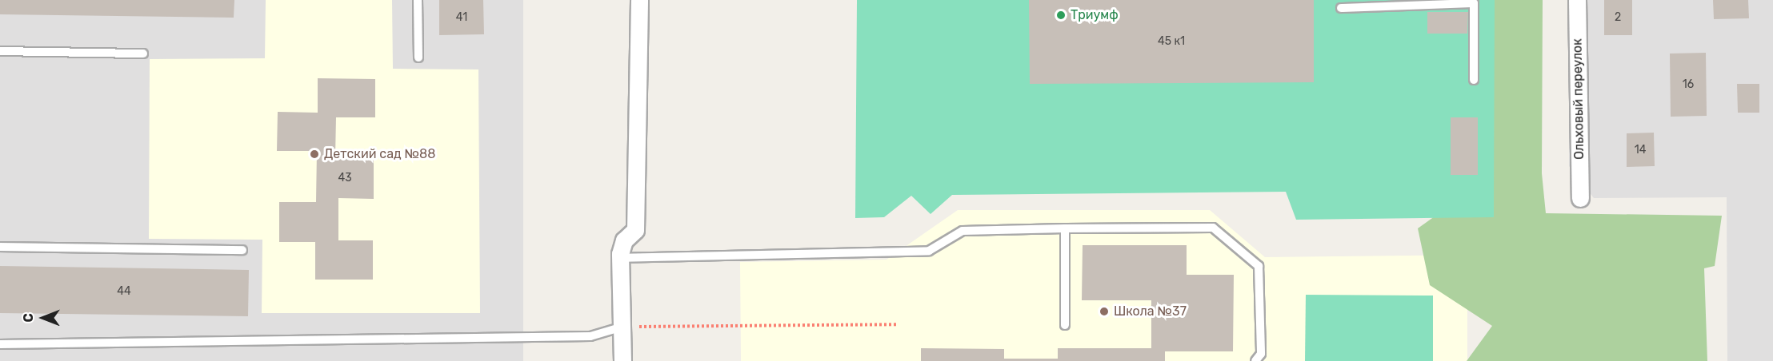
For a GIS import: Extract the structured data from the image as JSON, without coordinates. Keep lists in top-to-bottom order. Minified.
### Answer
{"streets":{"street":["Ольховый переулок"]},"places":["Триумф","Детский сад №88","Школа №37"],"house_numbers":["41","2","45 к1","16","14","43","44"],"north":"left"}
